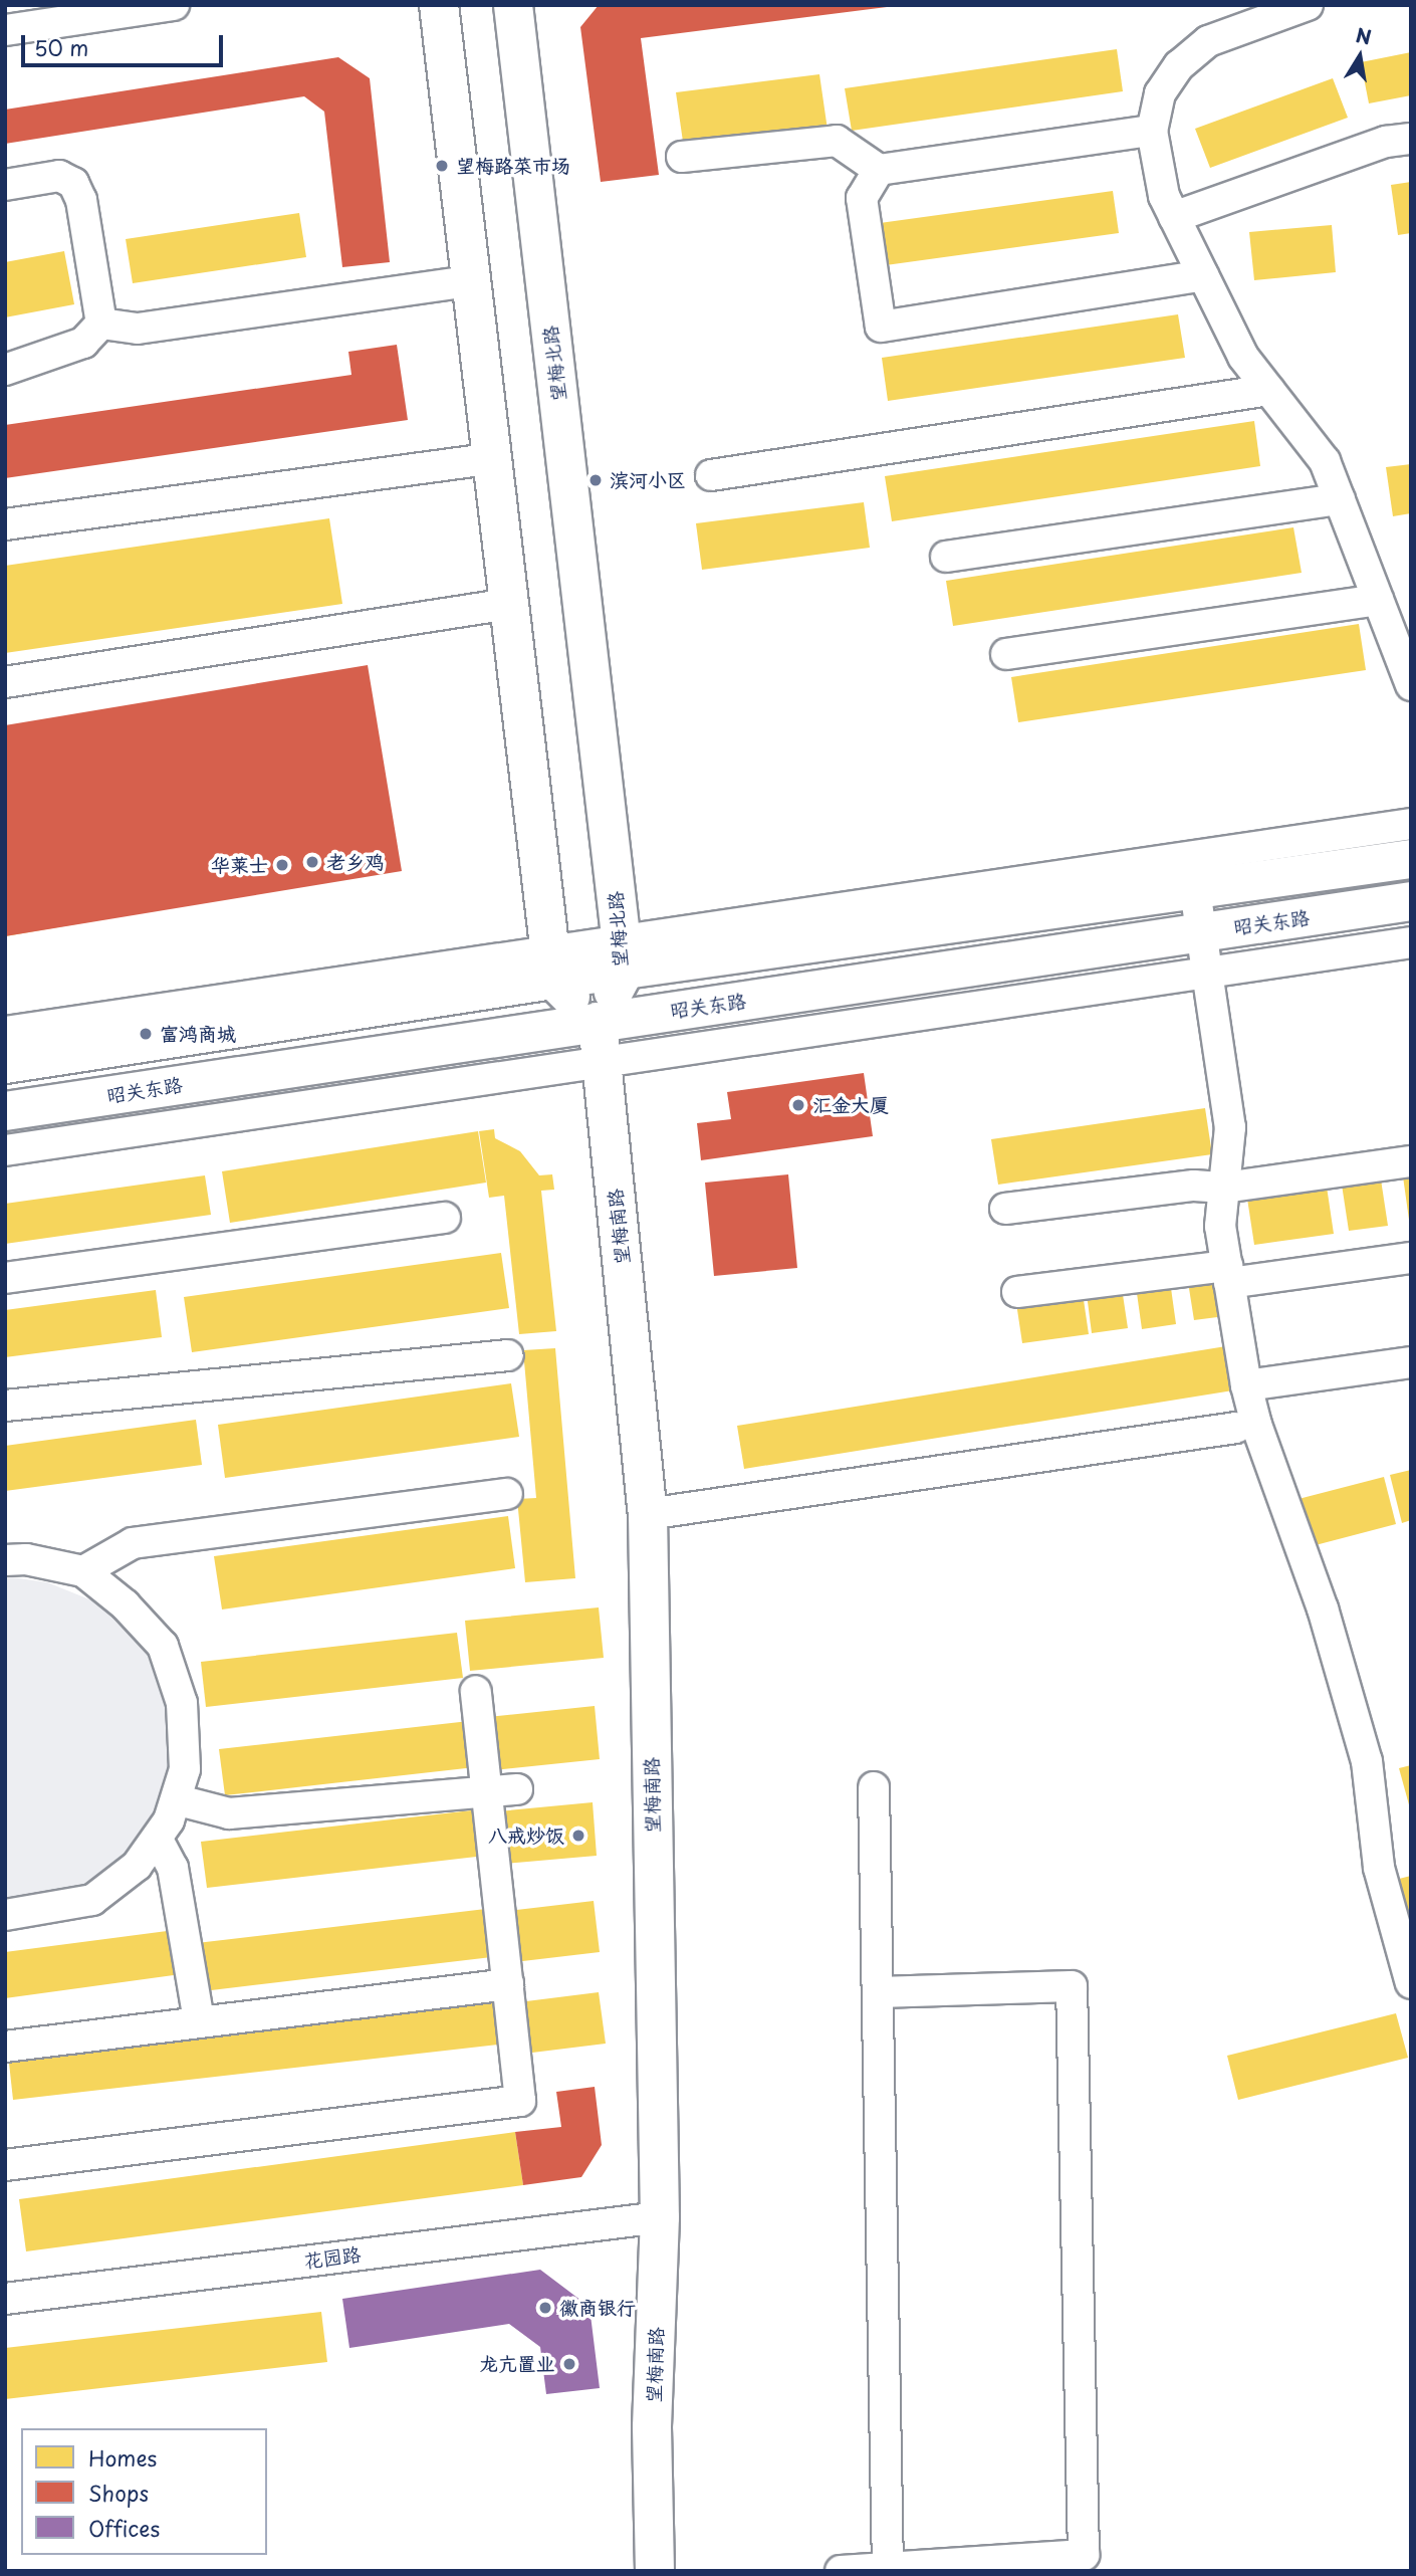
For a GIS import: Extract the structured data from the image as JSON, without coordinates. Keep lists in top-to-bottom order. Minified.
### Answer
{"streets":{"main road":["望梅北路","昭关东路","望梅南路"],"street":["花园路"]},"crossings":[["望梅北路","昭关东路"],["望梅北路","望梅南路"],["昭关东路","望梅南路"],["望梅南路","花园路"]],"places":["望梅路菜市场","滨河小区","老乡鸡","华莱士","富鸿商城","汇金大厦","八戒炒饭","徽商银行","龙亢置业"],"legend":["Homes","Shops","Offices"],"scale_bar":"50 m","north":"top"}
